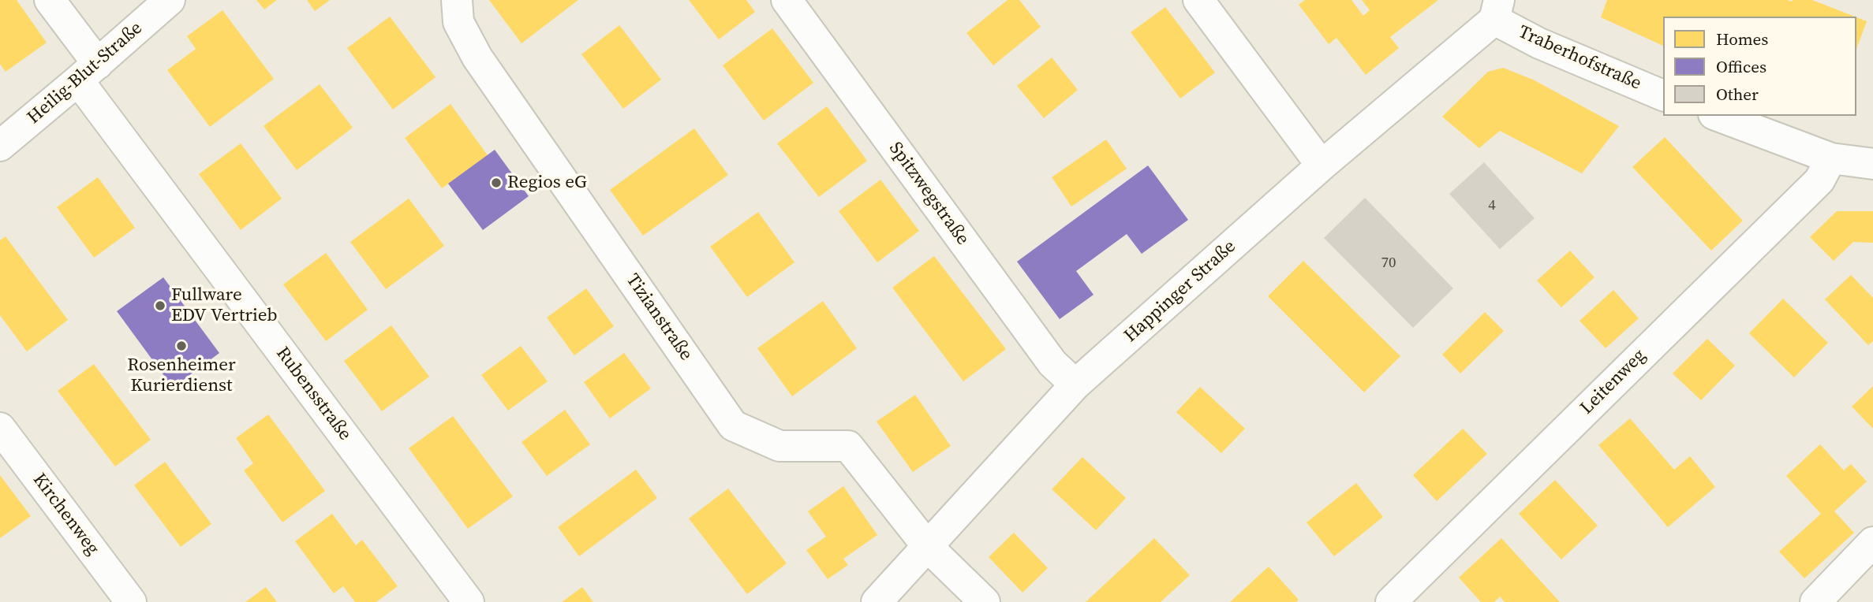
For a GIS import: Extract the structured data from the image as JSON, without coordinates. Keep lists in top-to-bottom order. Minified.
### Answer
{"streets":{"street":["Traberhofstraße","Heilig-Blut-Straße","Spitzwegstraße","Happinger Straße","Tizianstraße","Leitenweg","Rubensstraße","Kirchenweg"]},"crossings":[["Traberhofstraße","Happinger Straße"],["Heilig-Blut-Straße","Rubensstraße"],["Spitzwegstraße","Happinger Straße"],["Happinger Straße","Tizianstraße"]],"places":["Regios eG","Fullware EDV Vertrieb","Rosenheimer Kurierdienst"],"house_numbers":["4","70"],"legend":["Homes","Offices","Other"]}
